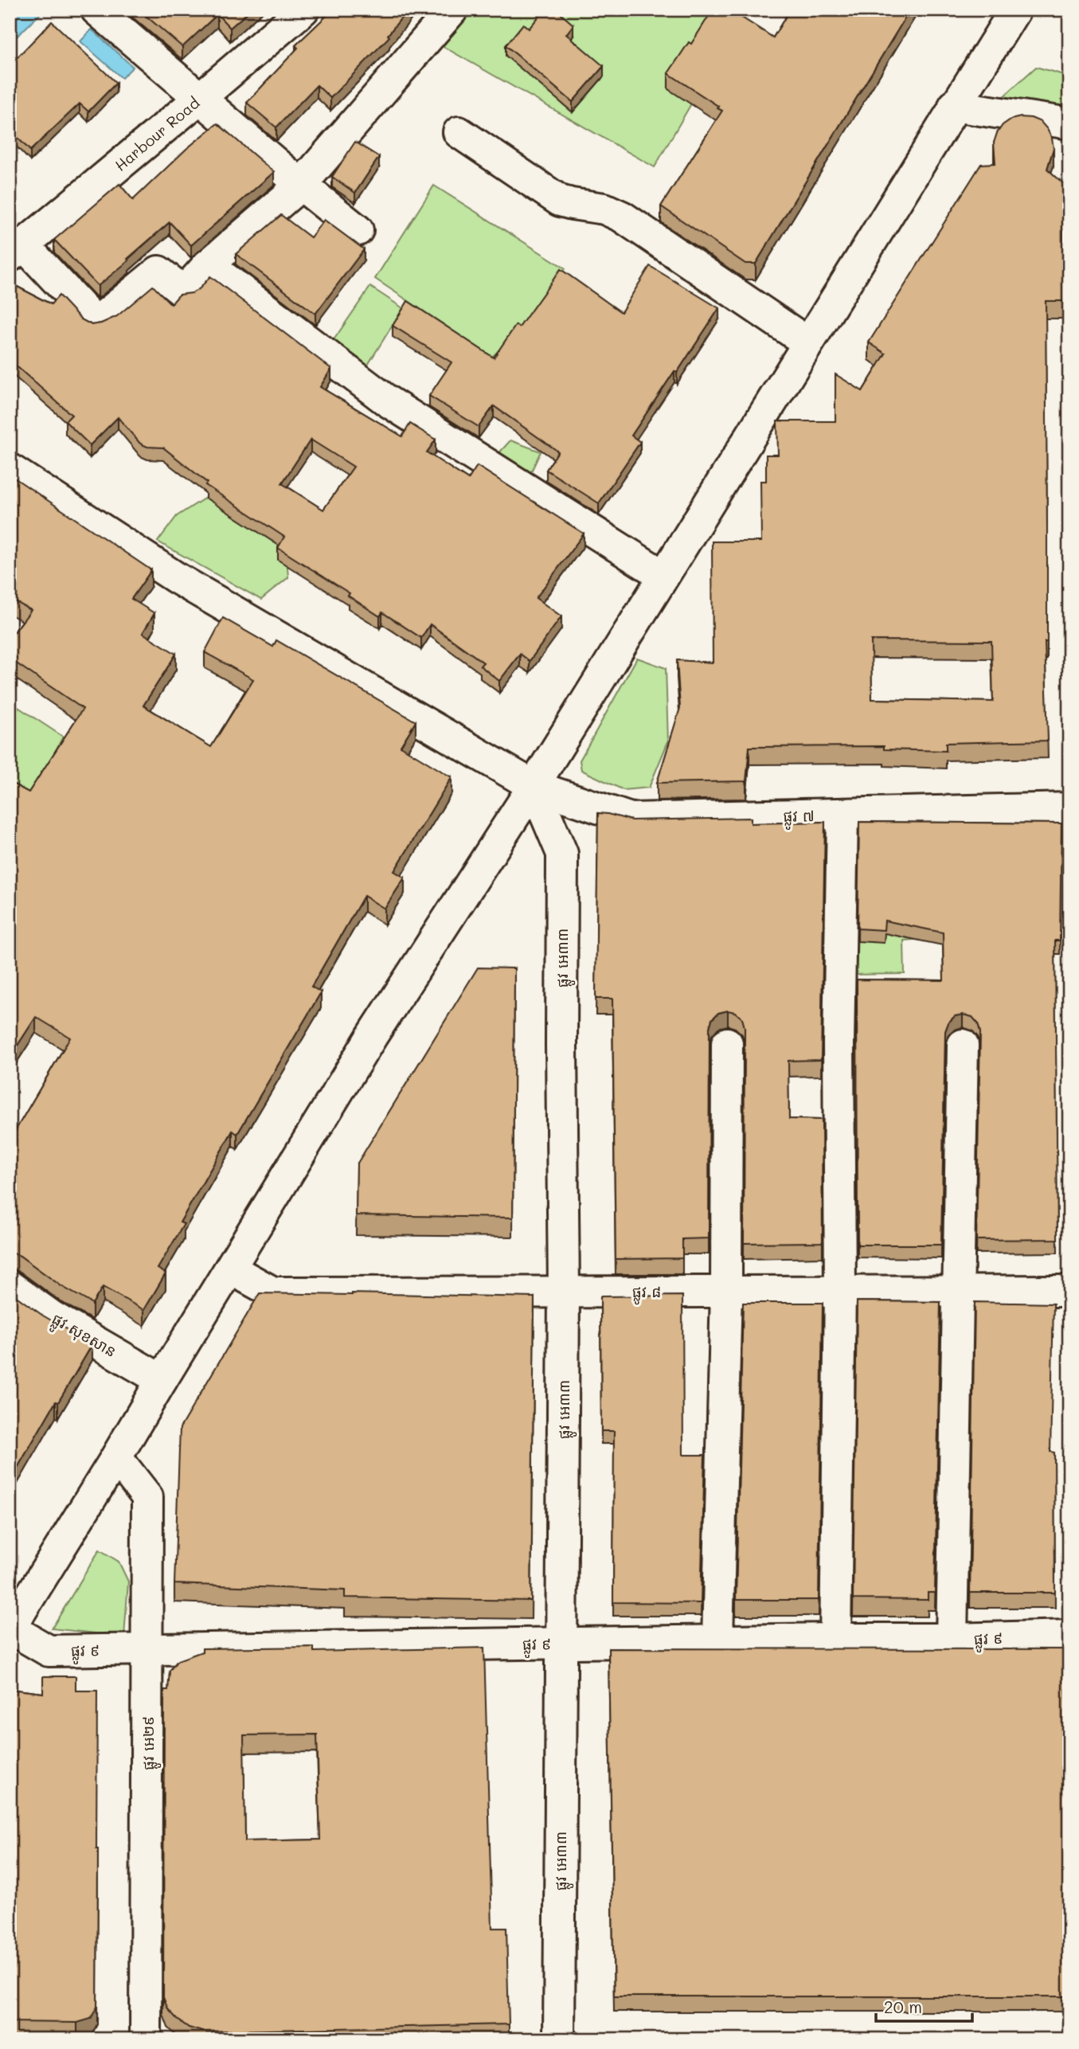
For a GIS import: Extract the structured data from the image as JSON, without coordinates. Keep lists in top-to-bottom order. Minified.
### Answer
{"streets":{"street":["Harbour Road","ផ្លូវ ៧","ផ្លូវ អេ៣៣","ផ្លូវ ៨","ផ្លូវ សុខសាន","ផ្លូវ ៩","ផ្លូវ អេ២៩"]},"crossings":[["ផ្លូវ ៧","ផ្លូវ អេ៣៣"],["ផ្លូវ អេ៣៣","ផ្លូវ ៨"],["ផ្លូវ អេ៣៣","ផ្លូវ ៩"],["ផ្លូវ ៩","ផ្លូវ អេ២៩"]],"scale_bar":"20 m"}
